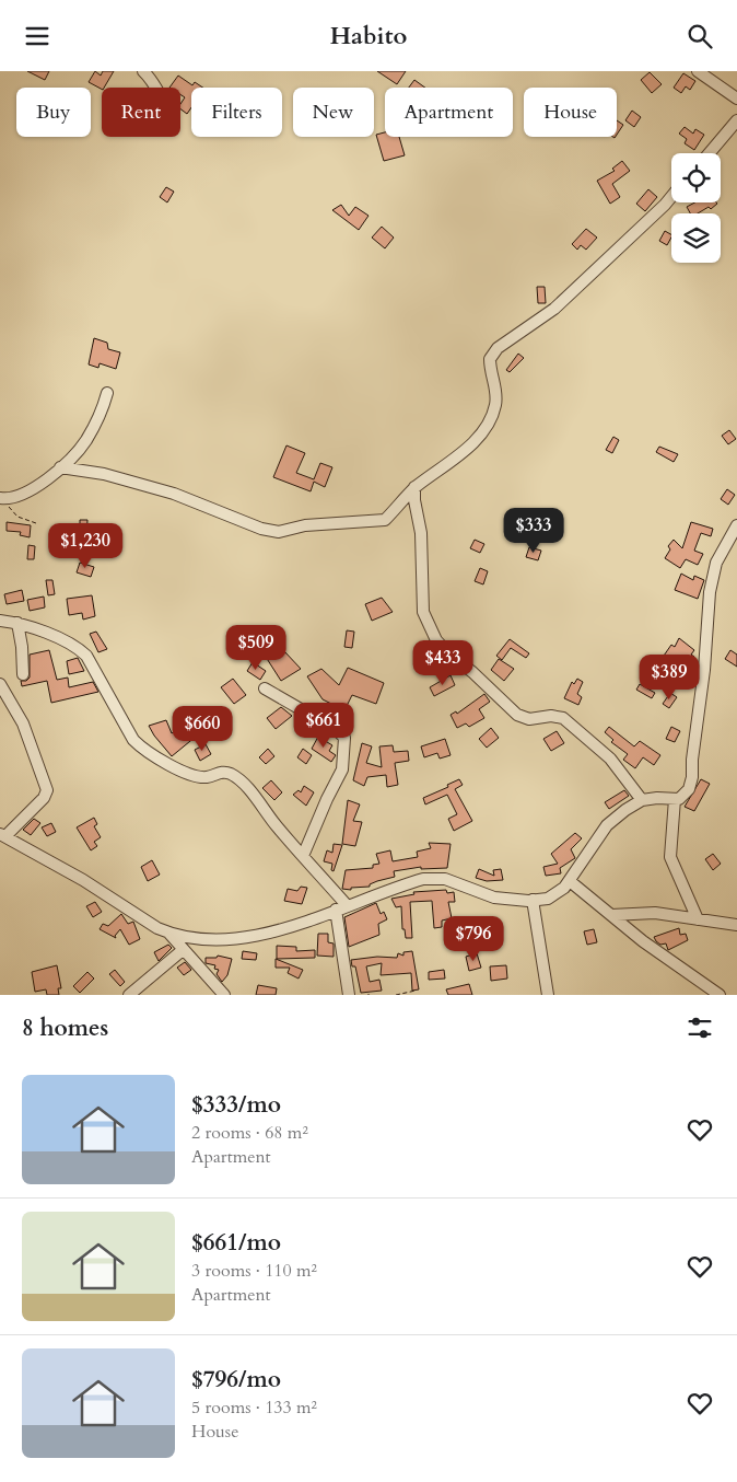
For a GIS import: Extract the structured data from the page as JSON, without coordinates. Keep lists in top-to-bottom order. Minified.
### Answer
{"page":{"header":"Habito","chip":["Buy","Rent","Filters","New","Apartment","House"],"price":["$333","$1,230","$509","$433","$389","$661","$660","$796"],"heading":"8 homes","list":[{"name":"$333/mo","note":"2 rooms · 68 m² · Apartment"},{"name":"$661/mo","note":"3 rooms · 110 m² · Apartment"},{"name":"$796/mo","note":"5 rooms · 133 m² · House"}]}}
